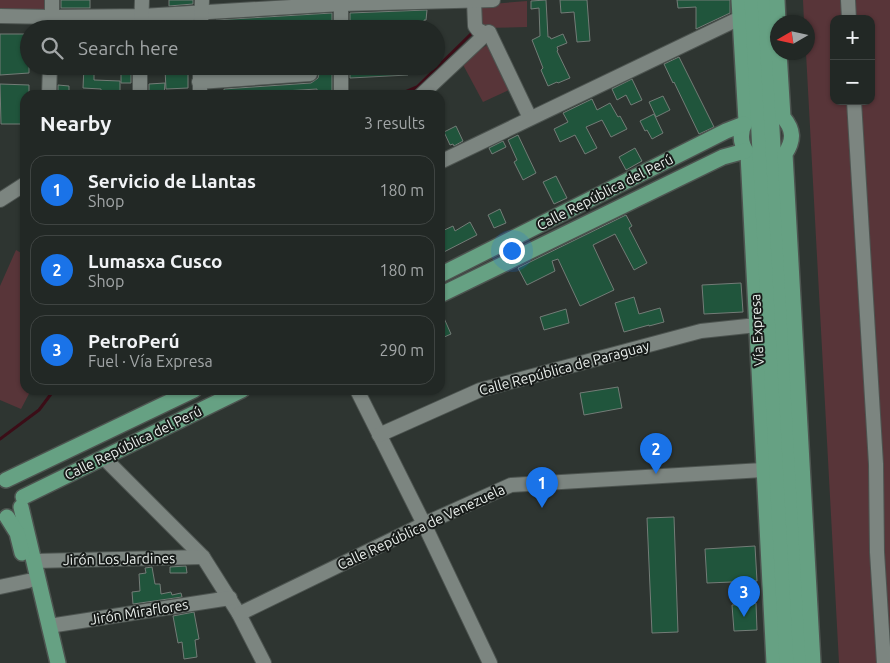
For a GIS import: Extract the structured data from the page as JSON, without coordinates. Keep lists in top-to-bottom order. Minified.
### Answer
{"streets":{"main road":["Calle República del Perú","Vía Expresa"],"street":["Calle República de Paraguay","Calle República de Venezuela","Jirón Los Jardines","Jirón Miraflores"]},"crossings":[["Calle República del Perú","Vía Expresa"],["Vía Expresa","Calle República de Paraguay"],["Vía Expresa","Calle República de Venezuela"]],"north":"left","page":{"map_buttons":["+","−"],"search":"Search here","heading":["Nearby","3 results"],"list":[{"mark":"1","name":"Servicio de Llantas","note":"Shop","value":"180 m"},{"mark":"2","name":"Lumasxa Cusco","note":"Shop","value":"180 m"},{"mark":"3","name":"PetroPerú","note":"Fuel · Vía Expresa","value":"290 m"}],"pins":["2","1","3"]}}
